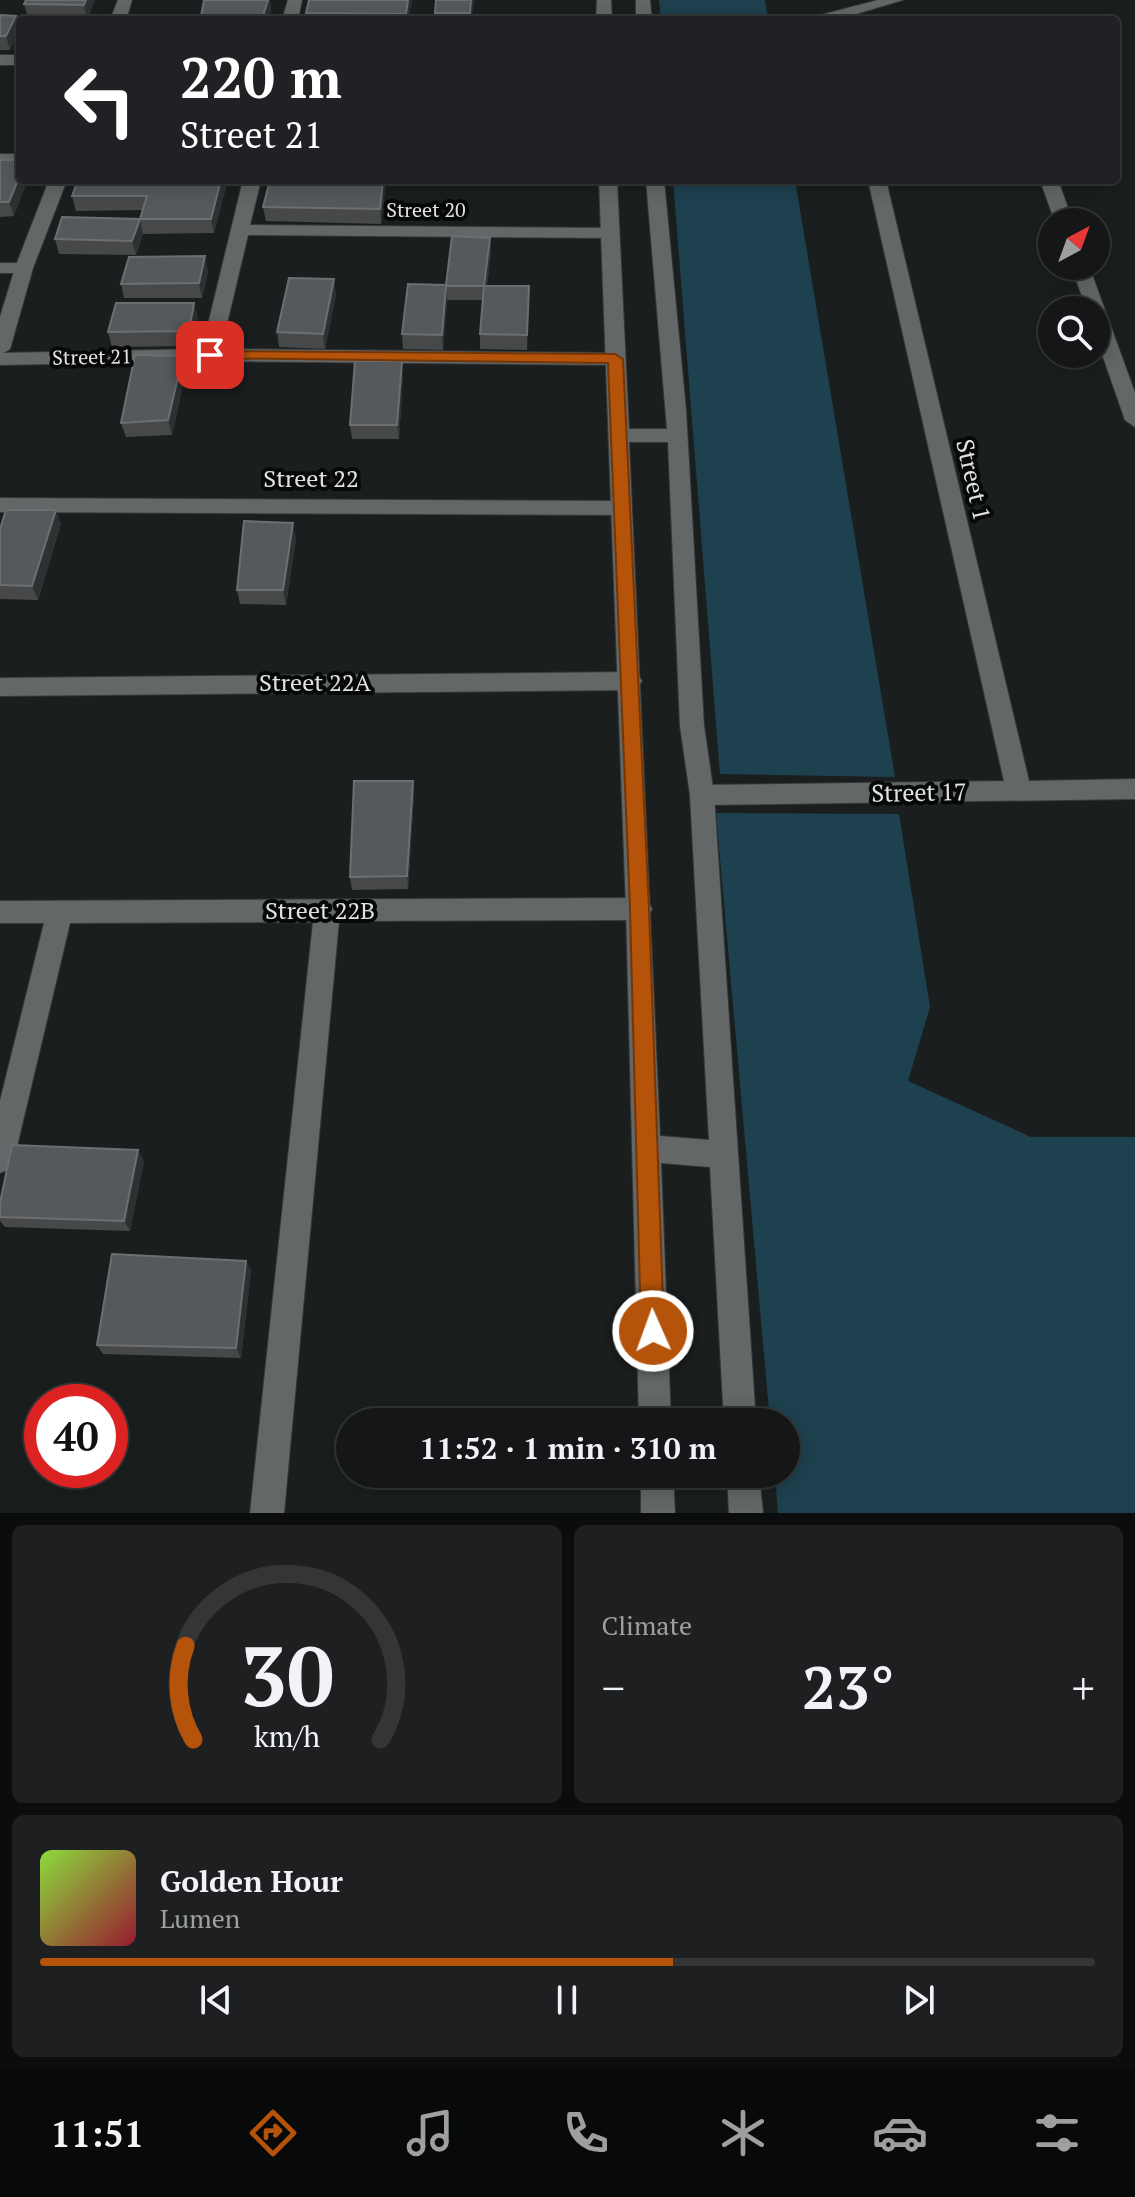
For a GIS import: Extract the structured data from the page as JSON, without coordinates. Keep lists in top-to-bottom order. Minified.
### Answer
{"streets":{"street":["Street 20","Street 21","Street 22","Street 1","Street 22A","Street 17","Street 22B"]},"crossings":[["Street 1","Street 17"]],"north":"top right","page":{"turn":["220 m","Street 21"],"limit":"40","trip":"11:52 · 1 min · 310 m","tile":"Climate","heat":["−","23°","+"],"song":["Golden Hour","Lumen"],"tabs":"11:51","gauge":["30","km/h"]}}
